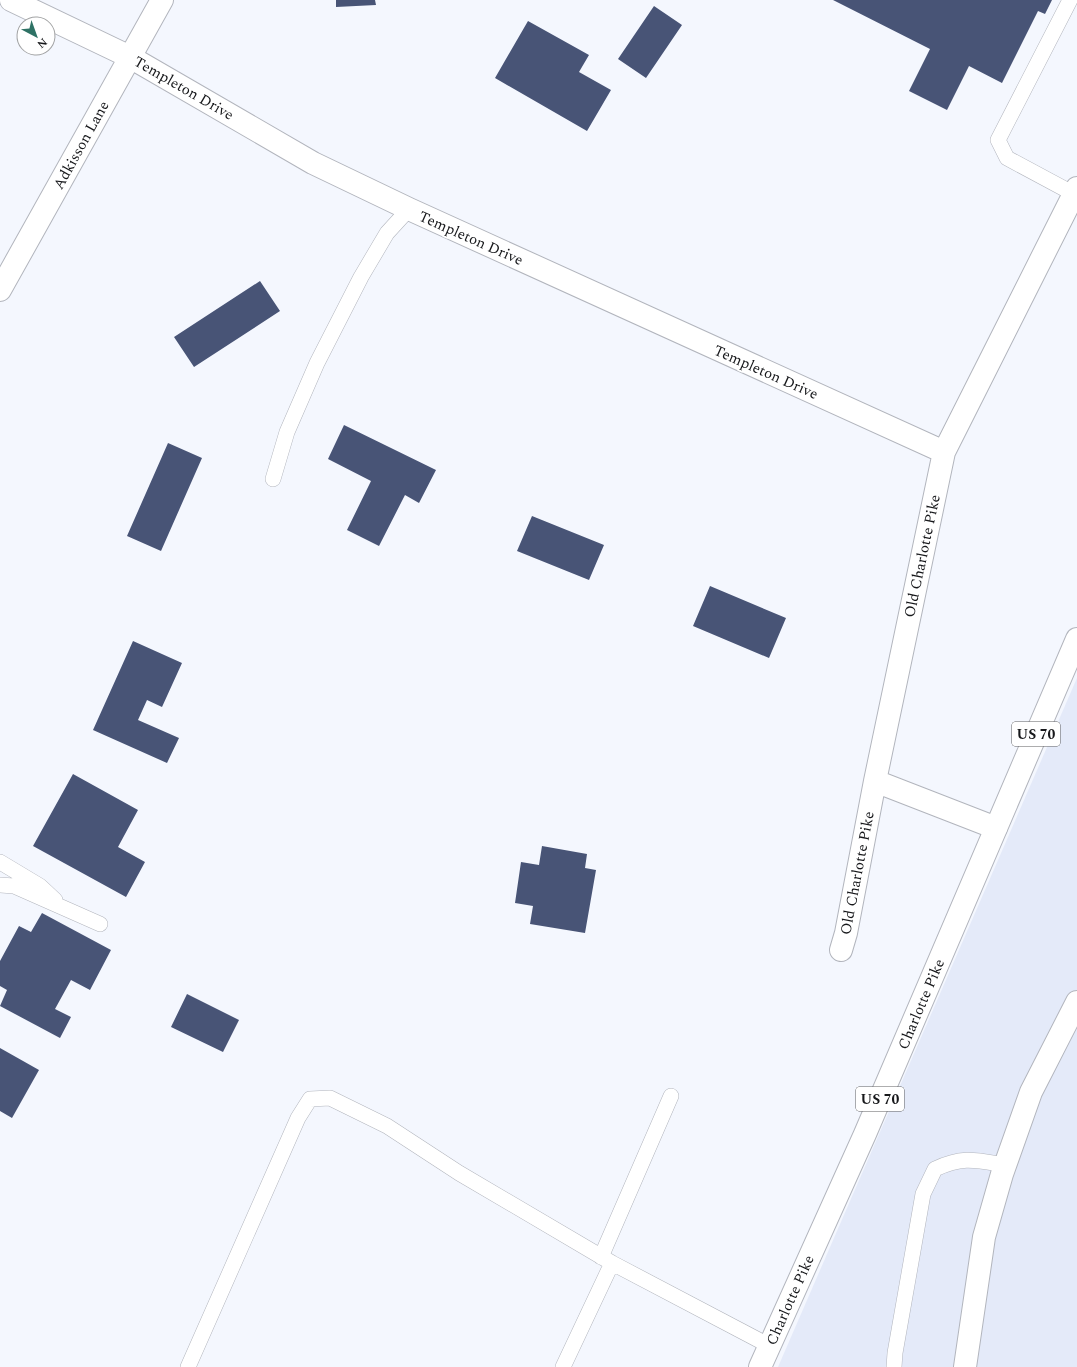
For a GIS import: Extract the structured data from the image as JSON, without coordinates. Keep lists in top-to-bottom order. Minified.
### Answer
{"streets":{"street":["Templeton Drive","Adkisson Lane","Old Charlotte Pike","US 70","Charlotte Pike"]},"crossings":[["Templeton Drive","Adkisson Lane"],["Templeton Drive","Old Charlotte Pike"]],"north":"bottom right"}
